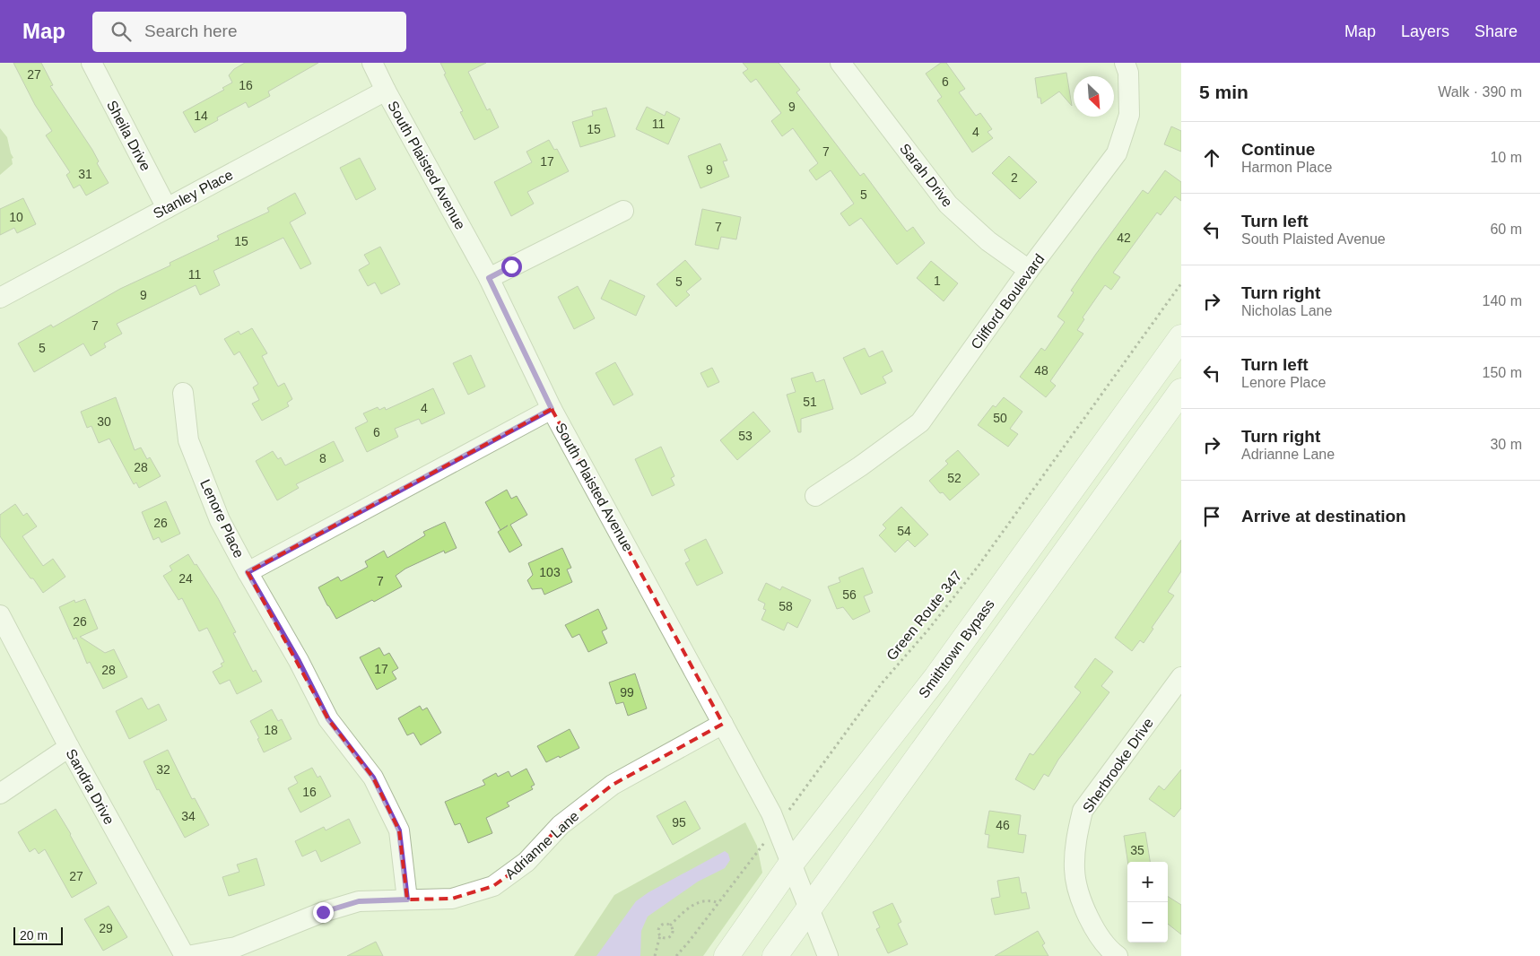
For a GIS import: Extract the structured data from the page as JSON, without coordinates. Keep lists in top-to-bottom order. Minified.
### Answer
{"streets":{"highway":["Smithtown Bypass"],"street":["Sheila Drive","South Plaisted Avenue","Sarah Drive","Stanley Place","Clifford Boulevard","Lenore Place","Sherbrooke Drive","Sandra Drive","Adrianne Lane"],"path":["Green Route 347"]},"crossings":[["Sheila Drive","Stanley Place"],["South Plaisted Avenue","Stanley Place"],["South Plaisted Avenue","Green Route 347"],["South Plaisted Avenue","Smithtown Bypass"],["South Plaisted Avenue","Adrianne Lane"],["Sarah Drive","Clifford Boulevard"],["Lenore Place","Adrianne Lane"],["Sandra Drive","Adrianne Lane"]],"house_numbers":["27","6","16","9","14","11","15","4","7","17","9","31","2","5","10","7","42","15","11","1","5","9","7","5","48","51","4","50","30","6","53","8","28","52","26","54","103","24","7","56","58","26","17","28","99","18","32","16","34","95","46","35","27","29"],"scale_bar":"20 m","north":"bottom right","page":{"header":"Map","search":"Search here","nav":["Map","Layers","Share"],"heading":["5 min","Walk · 390 m"],"list":[["Continue","Harmon Place","10 m"],["Turn left","South Plaisted Avenue","60 m"],["Turn right","Nicholas Lane","140 m"],["Turn left","Lenore Place","150 m"],["Turn right","Adrianne Lane","30 m"],"Arrive at destination"],"map_buttons":["+","−"],"scale":"20 m"}}
